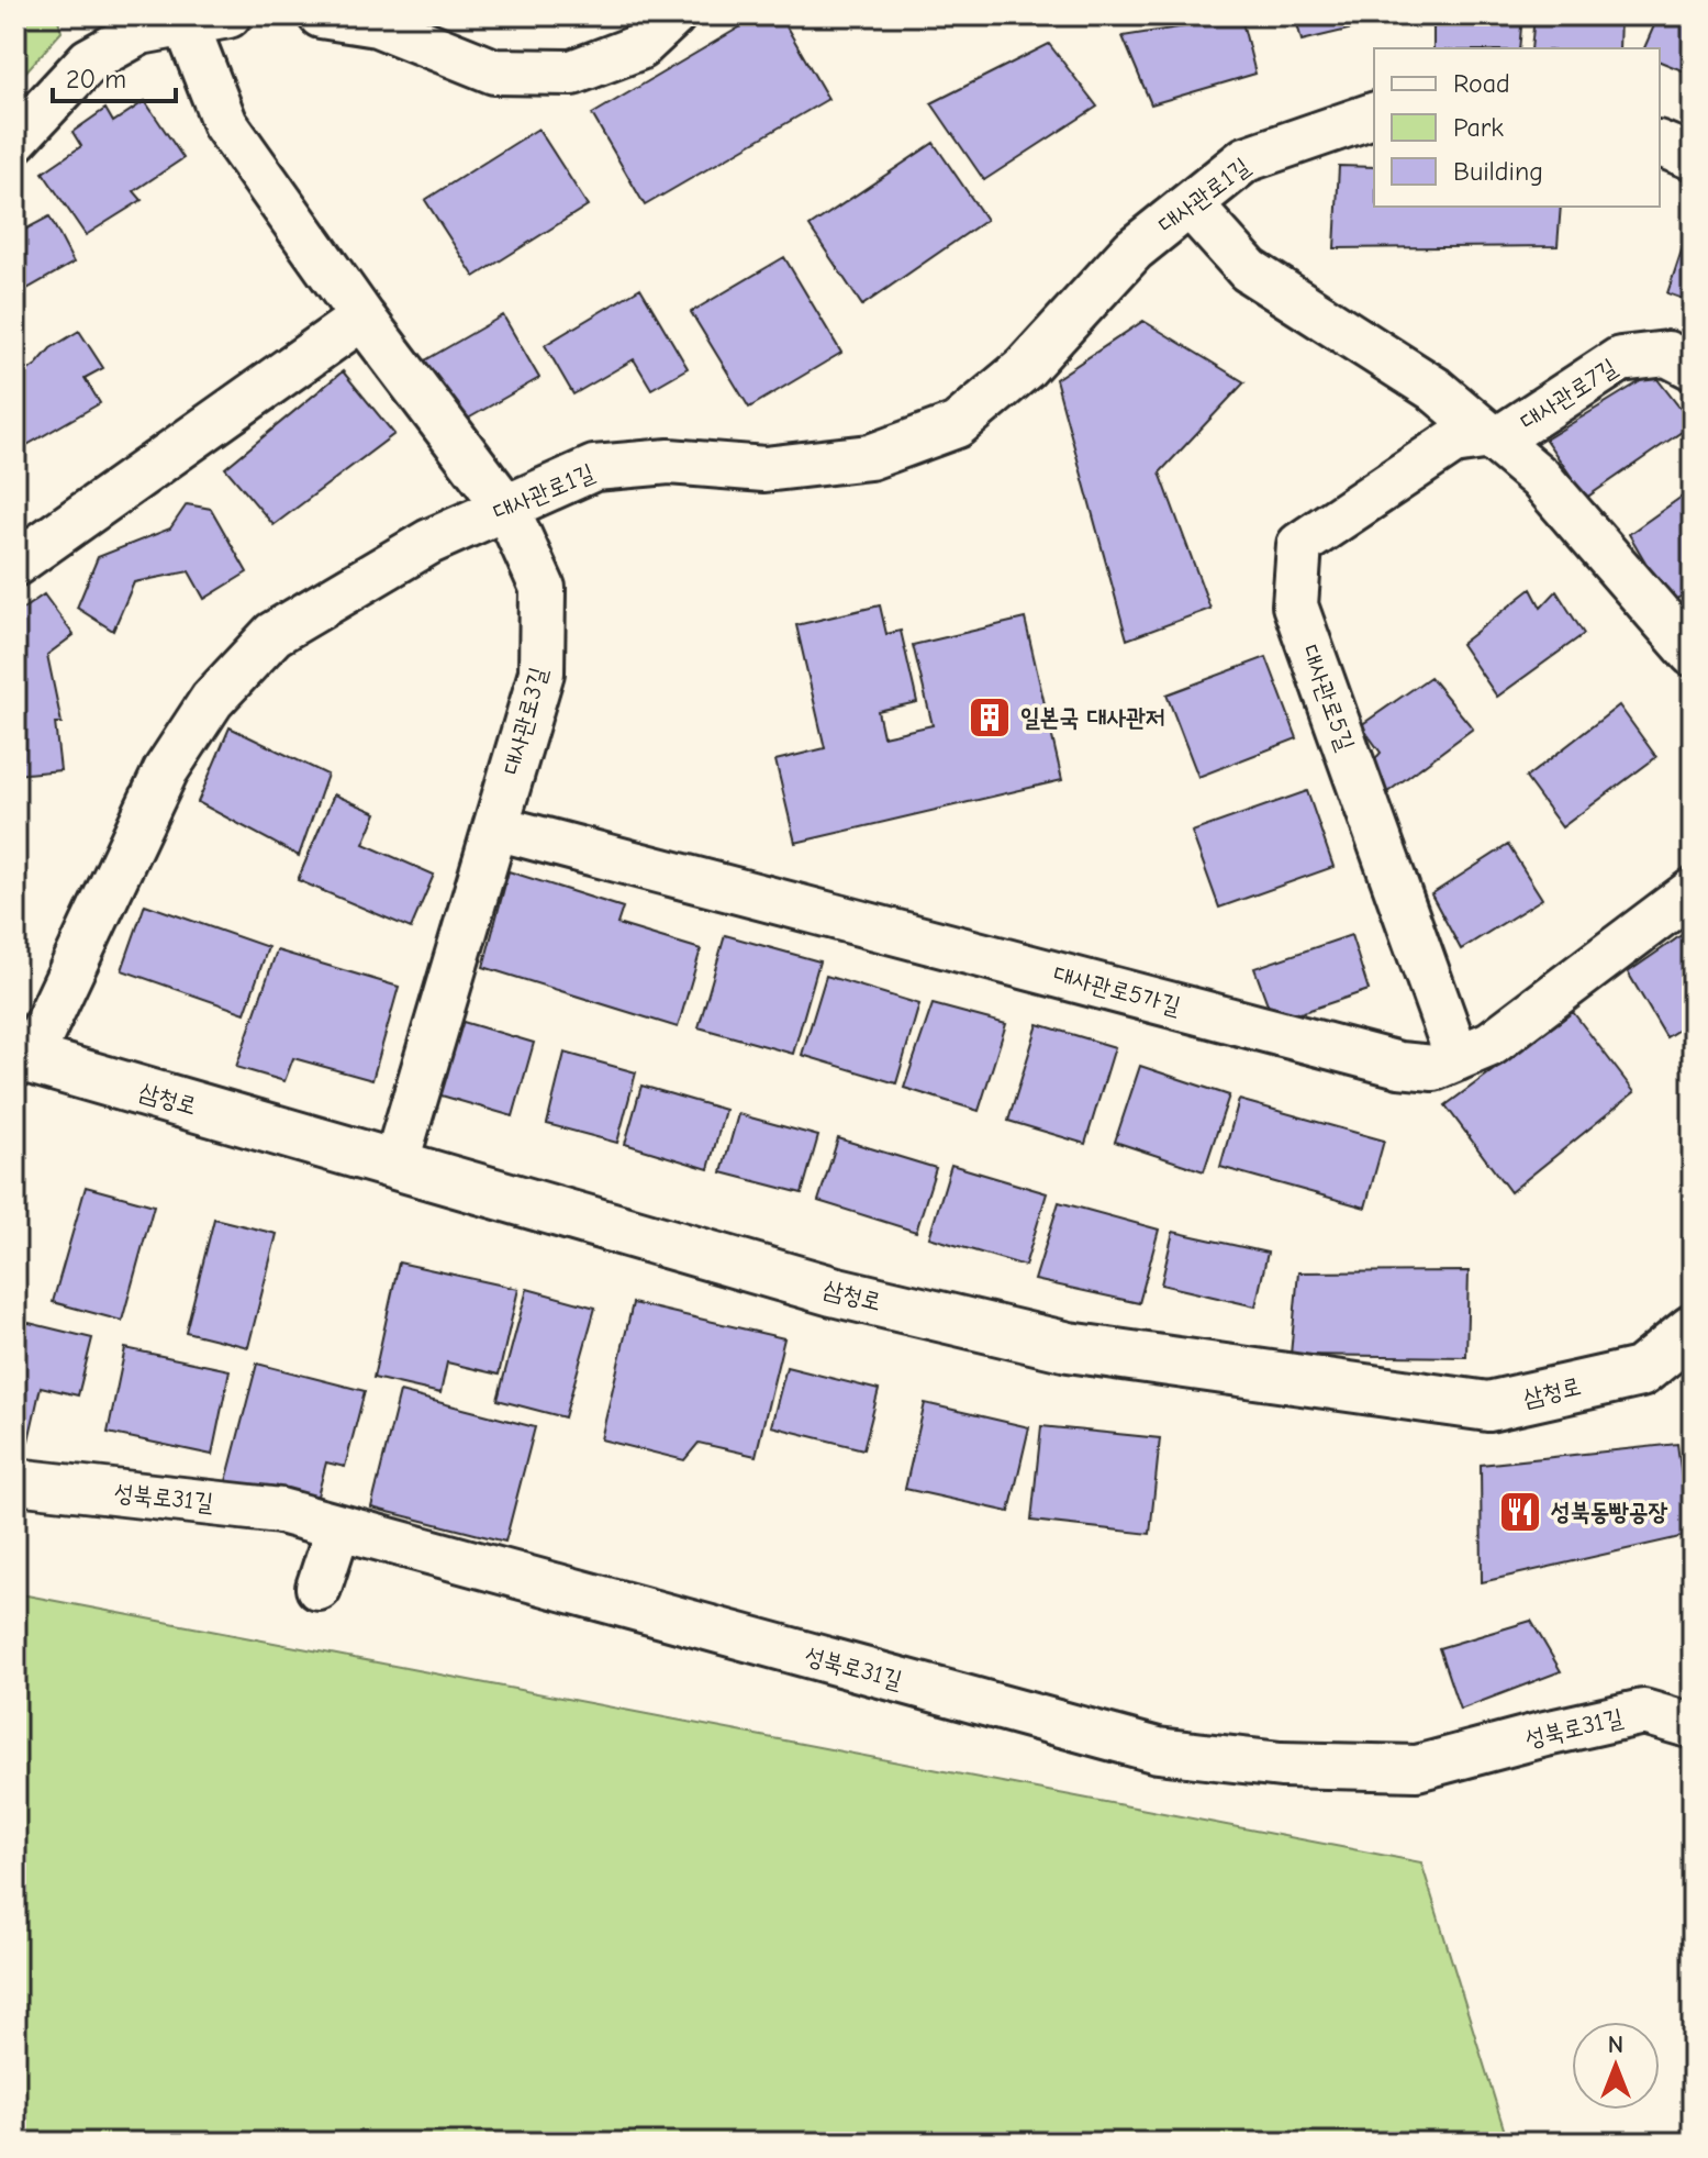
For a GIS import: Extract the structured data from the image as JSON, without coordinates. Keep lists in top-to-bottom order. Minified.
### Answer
{"streets":{"street":["대사관로1길","대사관로7길","대사관로5길","대사관로3길","대사관로5가길","삼청로","성북로31길"]},"crossings":[["대사관로1길","대사관로3길"],["대사관로1길","삼청로"],["대사관로7길","대사관로5길"],["대사관로5길","대사관로5가길"],["대사관로3길","대사관로5가길"],["대사관로3길","삼청로"]],"places":{"building":["일본국 대사관저"],"restaurant":["성북동빵공장"]},"legend":["Road","Park","Building"],"scale_bar":"20 m","north":"top"}
